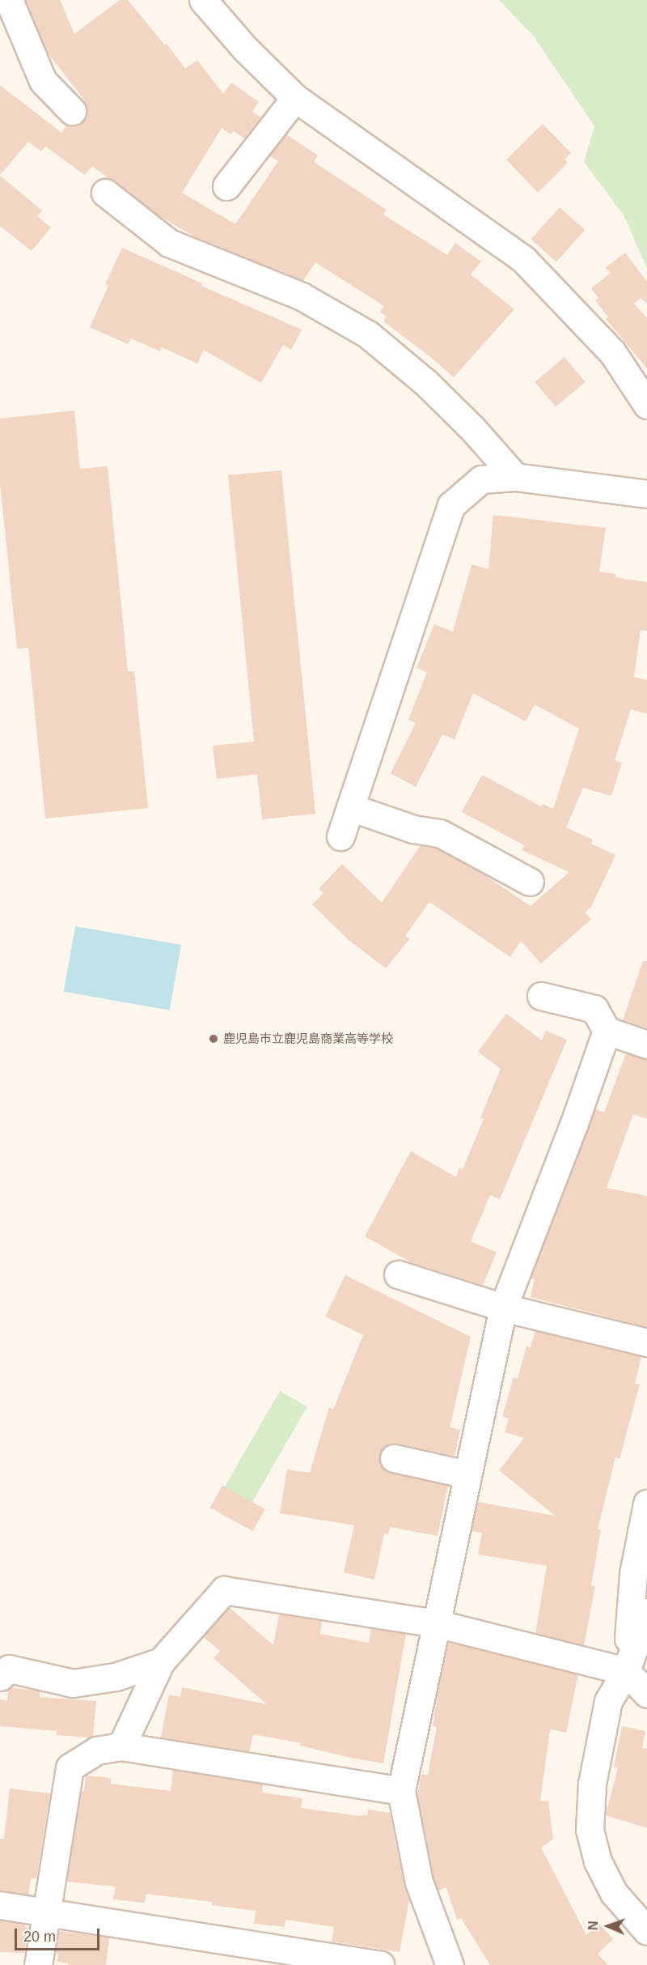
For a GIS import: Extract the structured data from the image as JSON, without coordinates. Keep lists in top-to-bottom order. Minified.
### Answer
{"places":["鹿児島市立鹿児島商業高等学校"],"scale_bar":"20 m","north":"left"}
